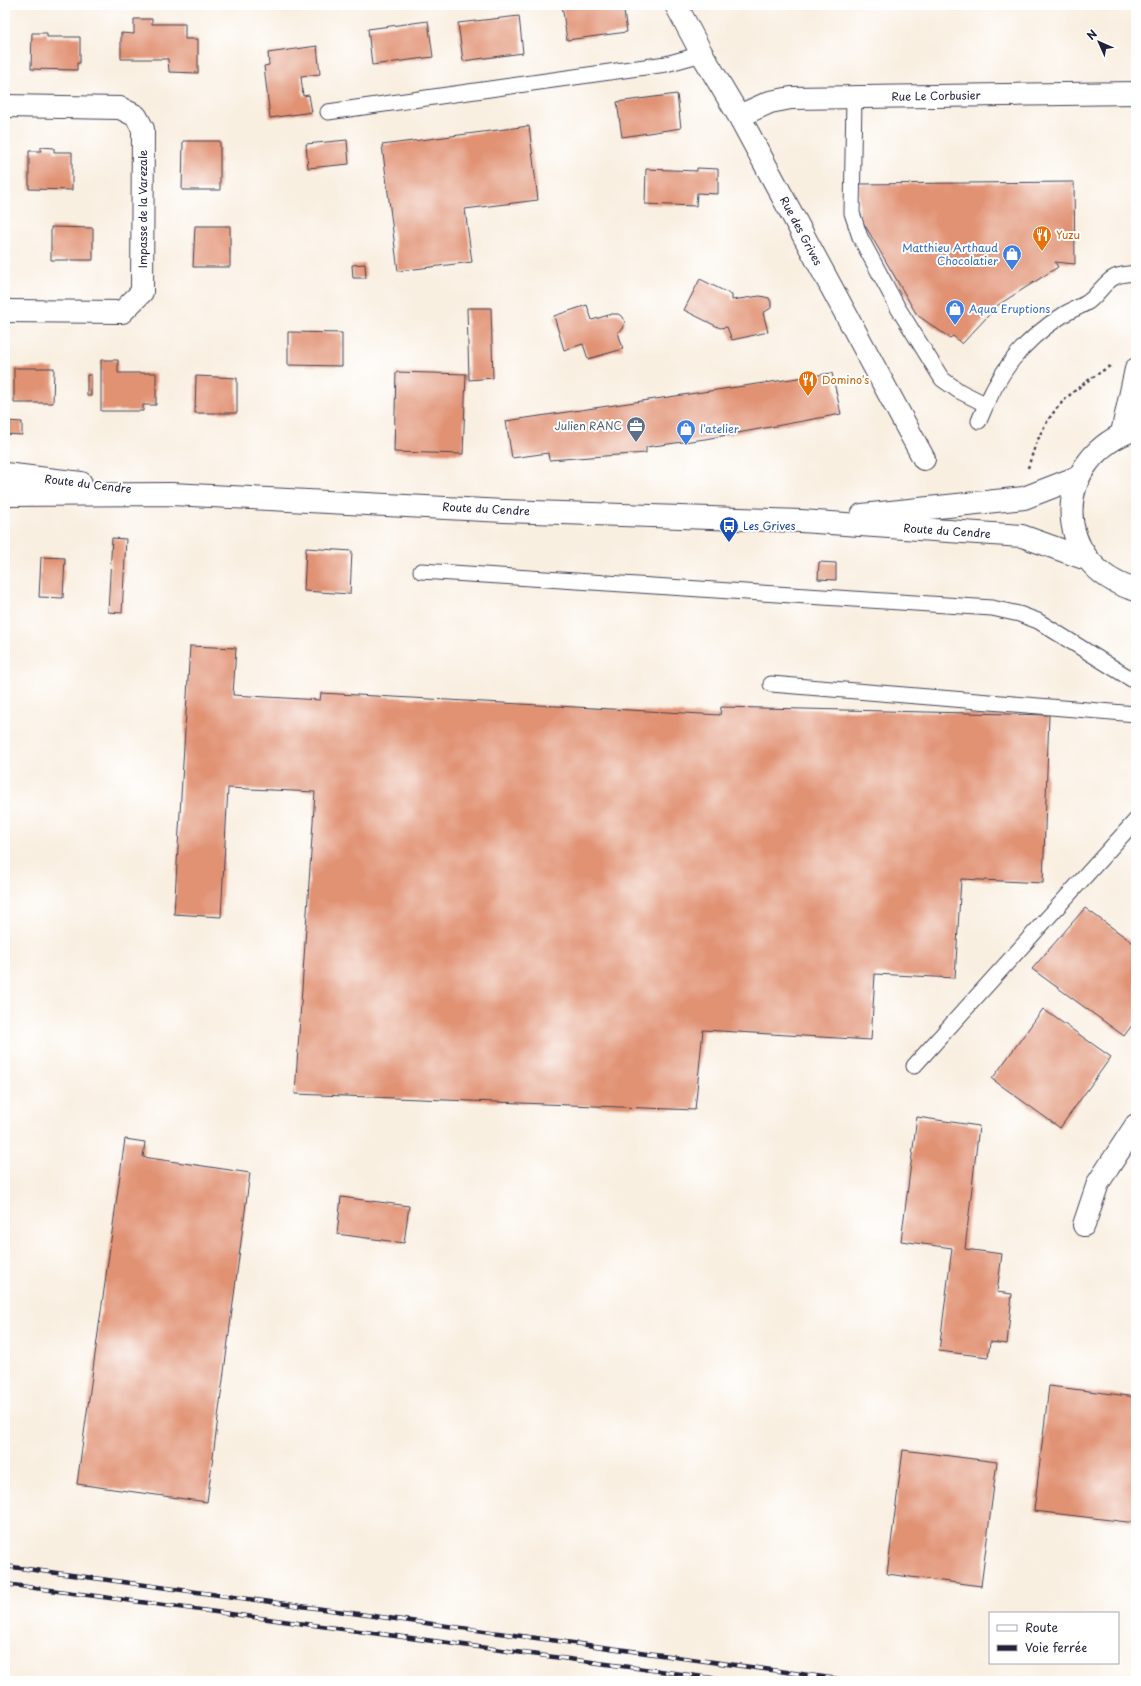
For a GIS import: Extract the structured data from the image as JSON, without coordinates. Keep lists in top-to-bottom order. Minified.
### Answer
{"streets":{"main road":["Rue Le Corbusier","Impasse de la Varezale","Rue des Grives","Route du Cendre"]},"crossings":[["Rue Le Corbusier","Rue des Grives"]],"places":{"restaurant":["Yuzu","Domino's"],"shop":["Matthieu Arthaud Chocolatier","Aqua Eruptions","l'atelier"],"office":["Julien RANC"],"bus stop":["Les Grives"]},"legend":["Route","Voie ferrée"],"north":"top left"}
